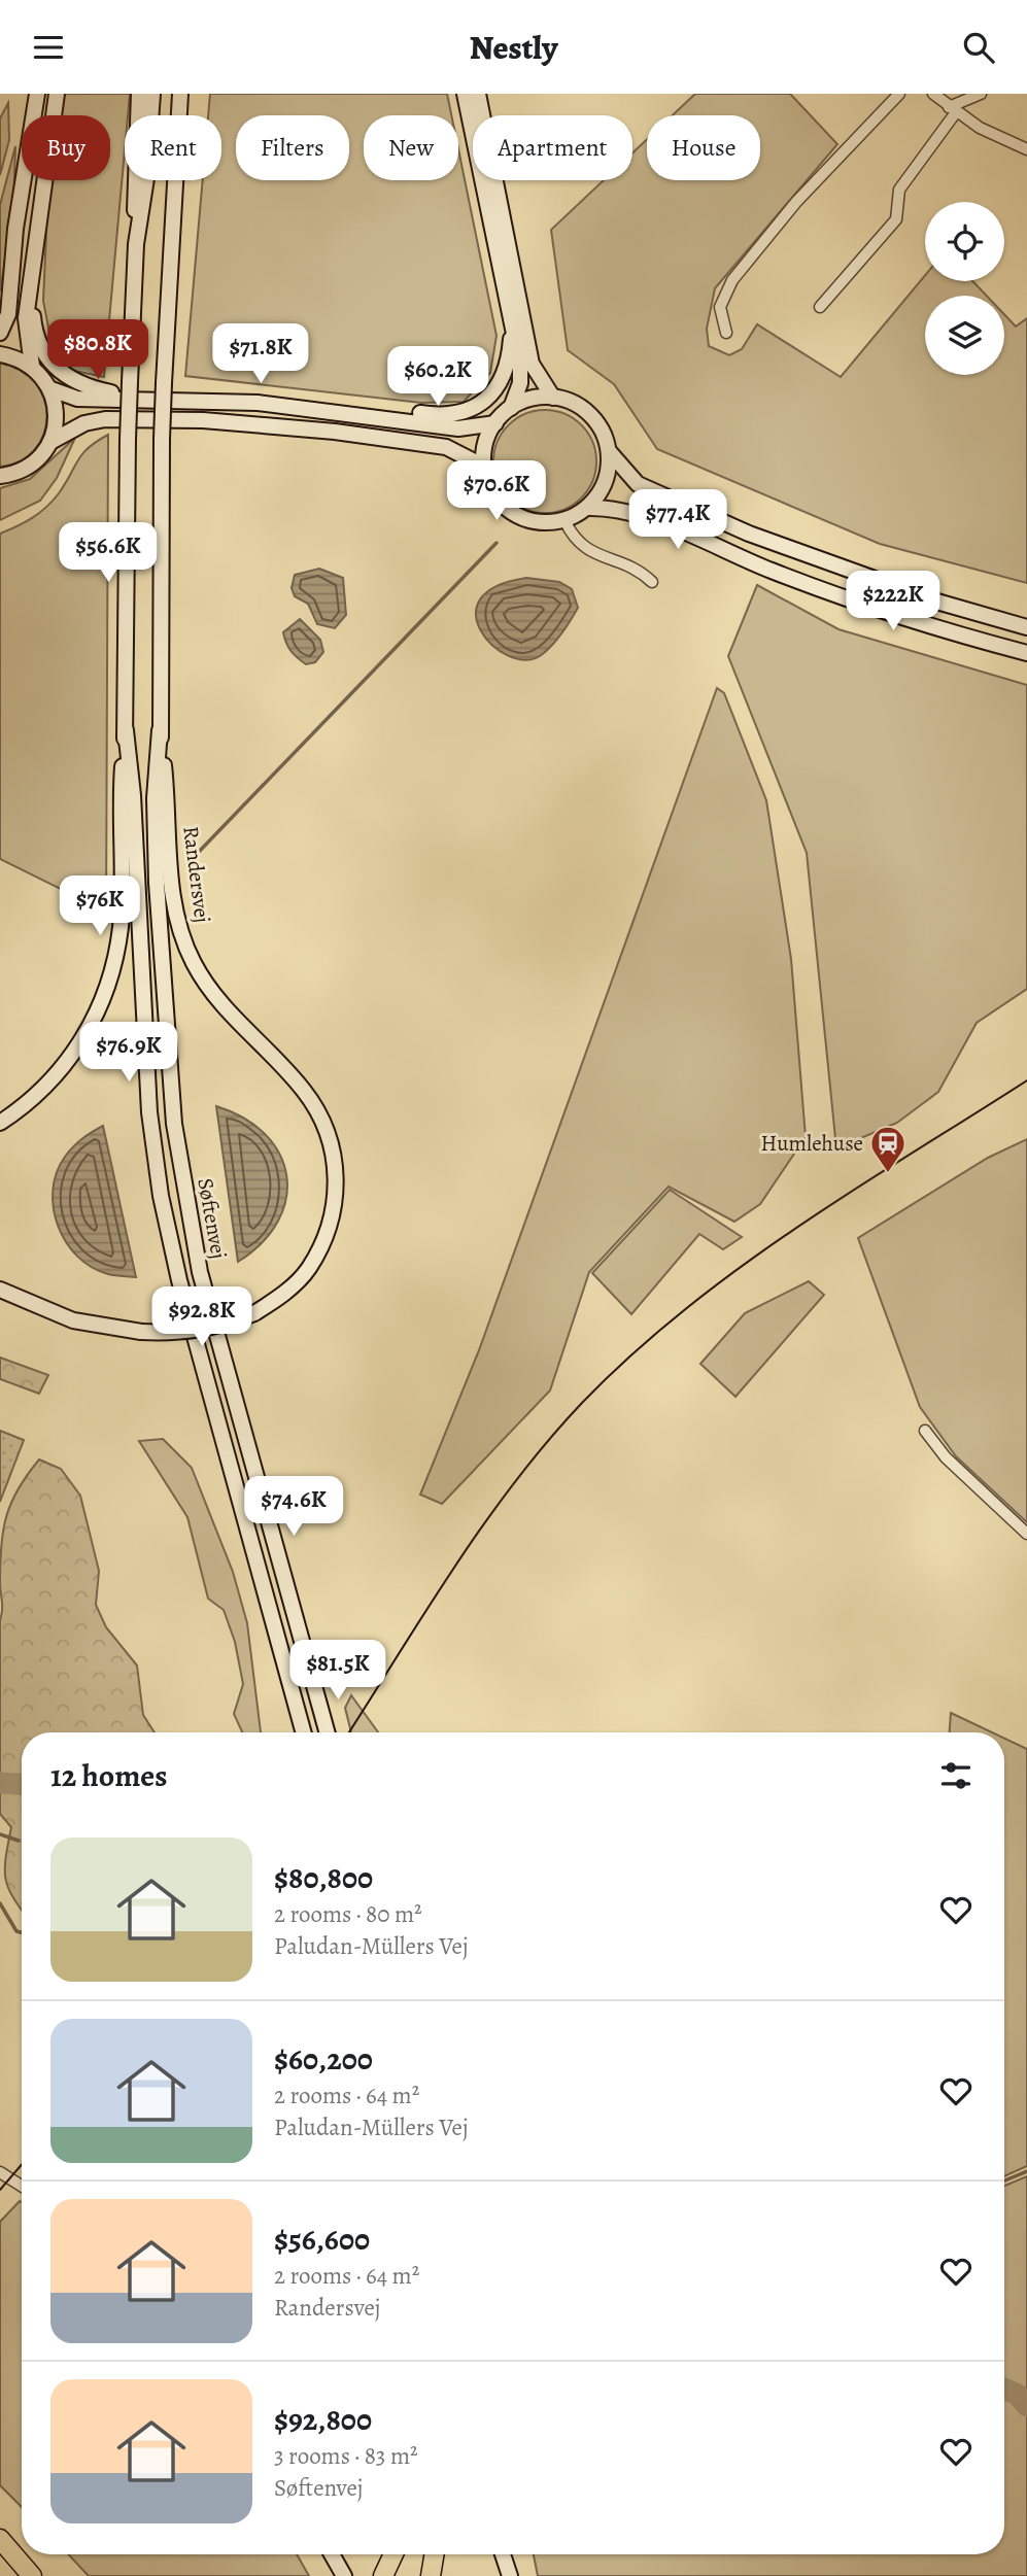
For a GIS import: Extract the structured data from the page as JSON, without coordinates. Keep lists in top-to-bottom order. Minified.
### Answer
{"streets":{"main road":["Randersvej","Søftenvej"]},"crossings":[["Randersvej","Søftenvej"]],"places":{"station":["Humlehuse"]},"page":{"header":"Nestly","chip":["Buy","Rent","Filters","New","Apartment","House"],"price":["$80.8K","$71.8K","$60.2K","$70.6K","$77.4K","$56.6K","$222K","$76K","$76.9K","$92.8K","$74.6K","$81.5K"],"heading":"12 homes","list":[{"name":"$80,800","note":"2 rooms · 80 m² · Paludan-Müllers Vej"},{"name":"$60,200","note":"2 rooms · 64 m² · Paludan-Müllers Vej"},{"name":"$56,600","note":"2 rooms · 64 m² · Randersvej"},{"name":"$92,800","note":"3 rooms · 83 m² · Søftenvej"}]}}
